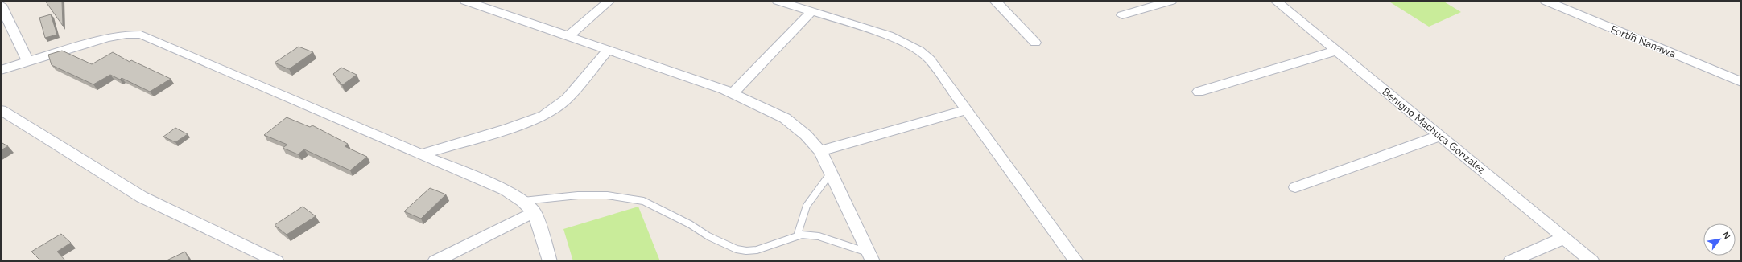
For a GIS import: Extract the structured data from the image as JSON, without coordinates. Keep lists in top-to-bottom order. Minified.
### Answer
{"streets":{"street":["Fortíñ Nanawa","Benigno Machuca Gonzalez"]},"north":"top right"}
